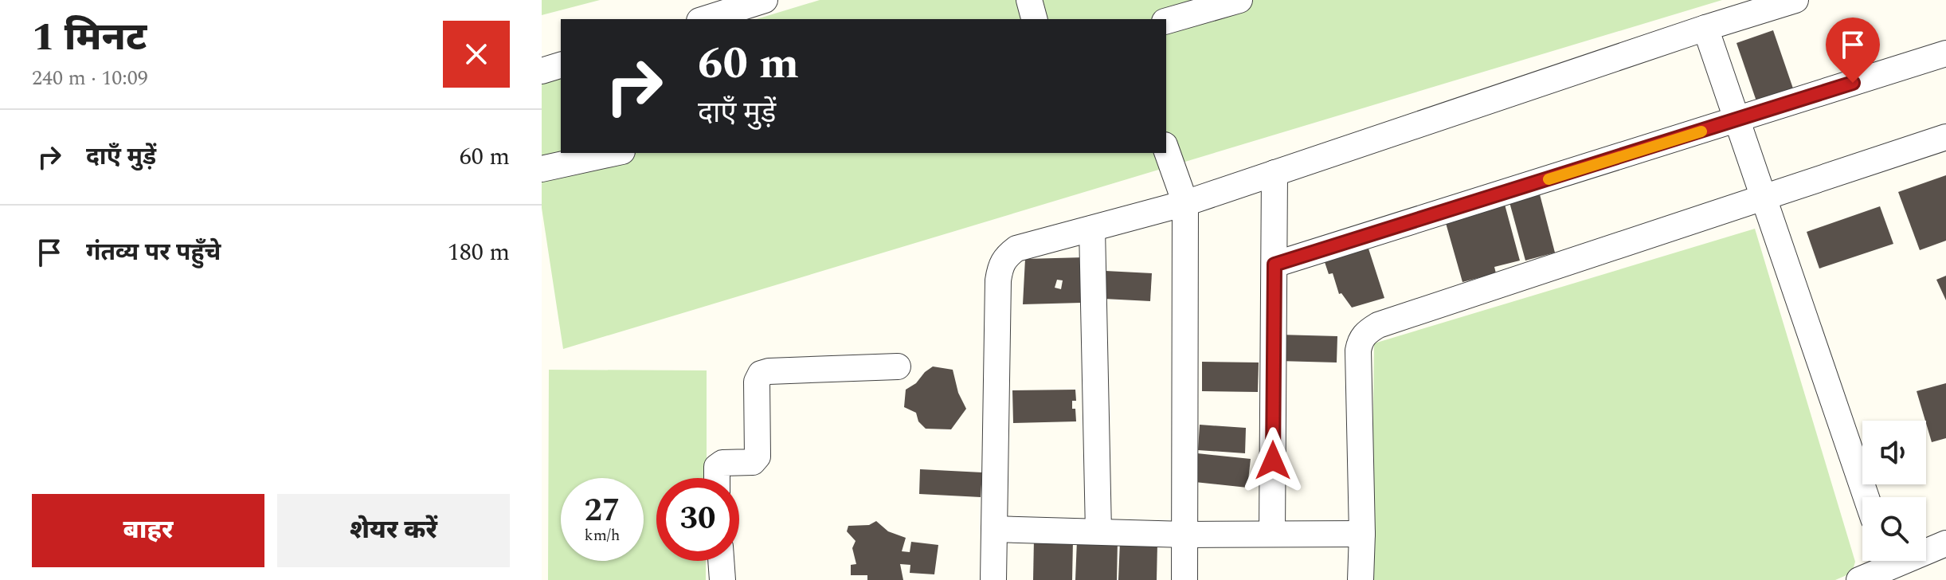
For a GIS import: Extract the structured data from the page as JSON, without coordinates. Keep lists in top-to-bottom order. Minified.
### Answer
{"page":{"heading":["1 मिनट","240 m · 10:09"],"turn":["60 m","दाएँ मुड़ें"],"list":[{"name":"दाएँ मुड़ें","value":"60 m"},{"name":"गंतव्य पर पहुँचे","value":"180 m"}],"speed":"27 km/h","limit":"30","buttons":["बाहर","शेयर करें"]}}
